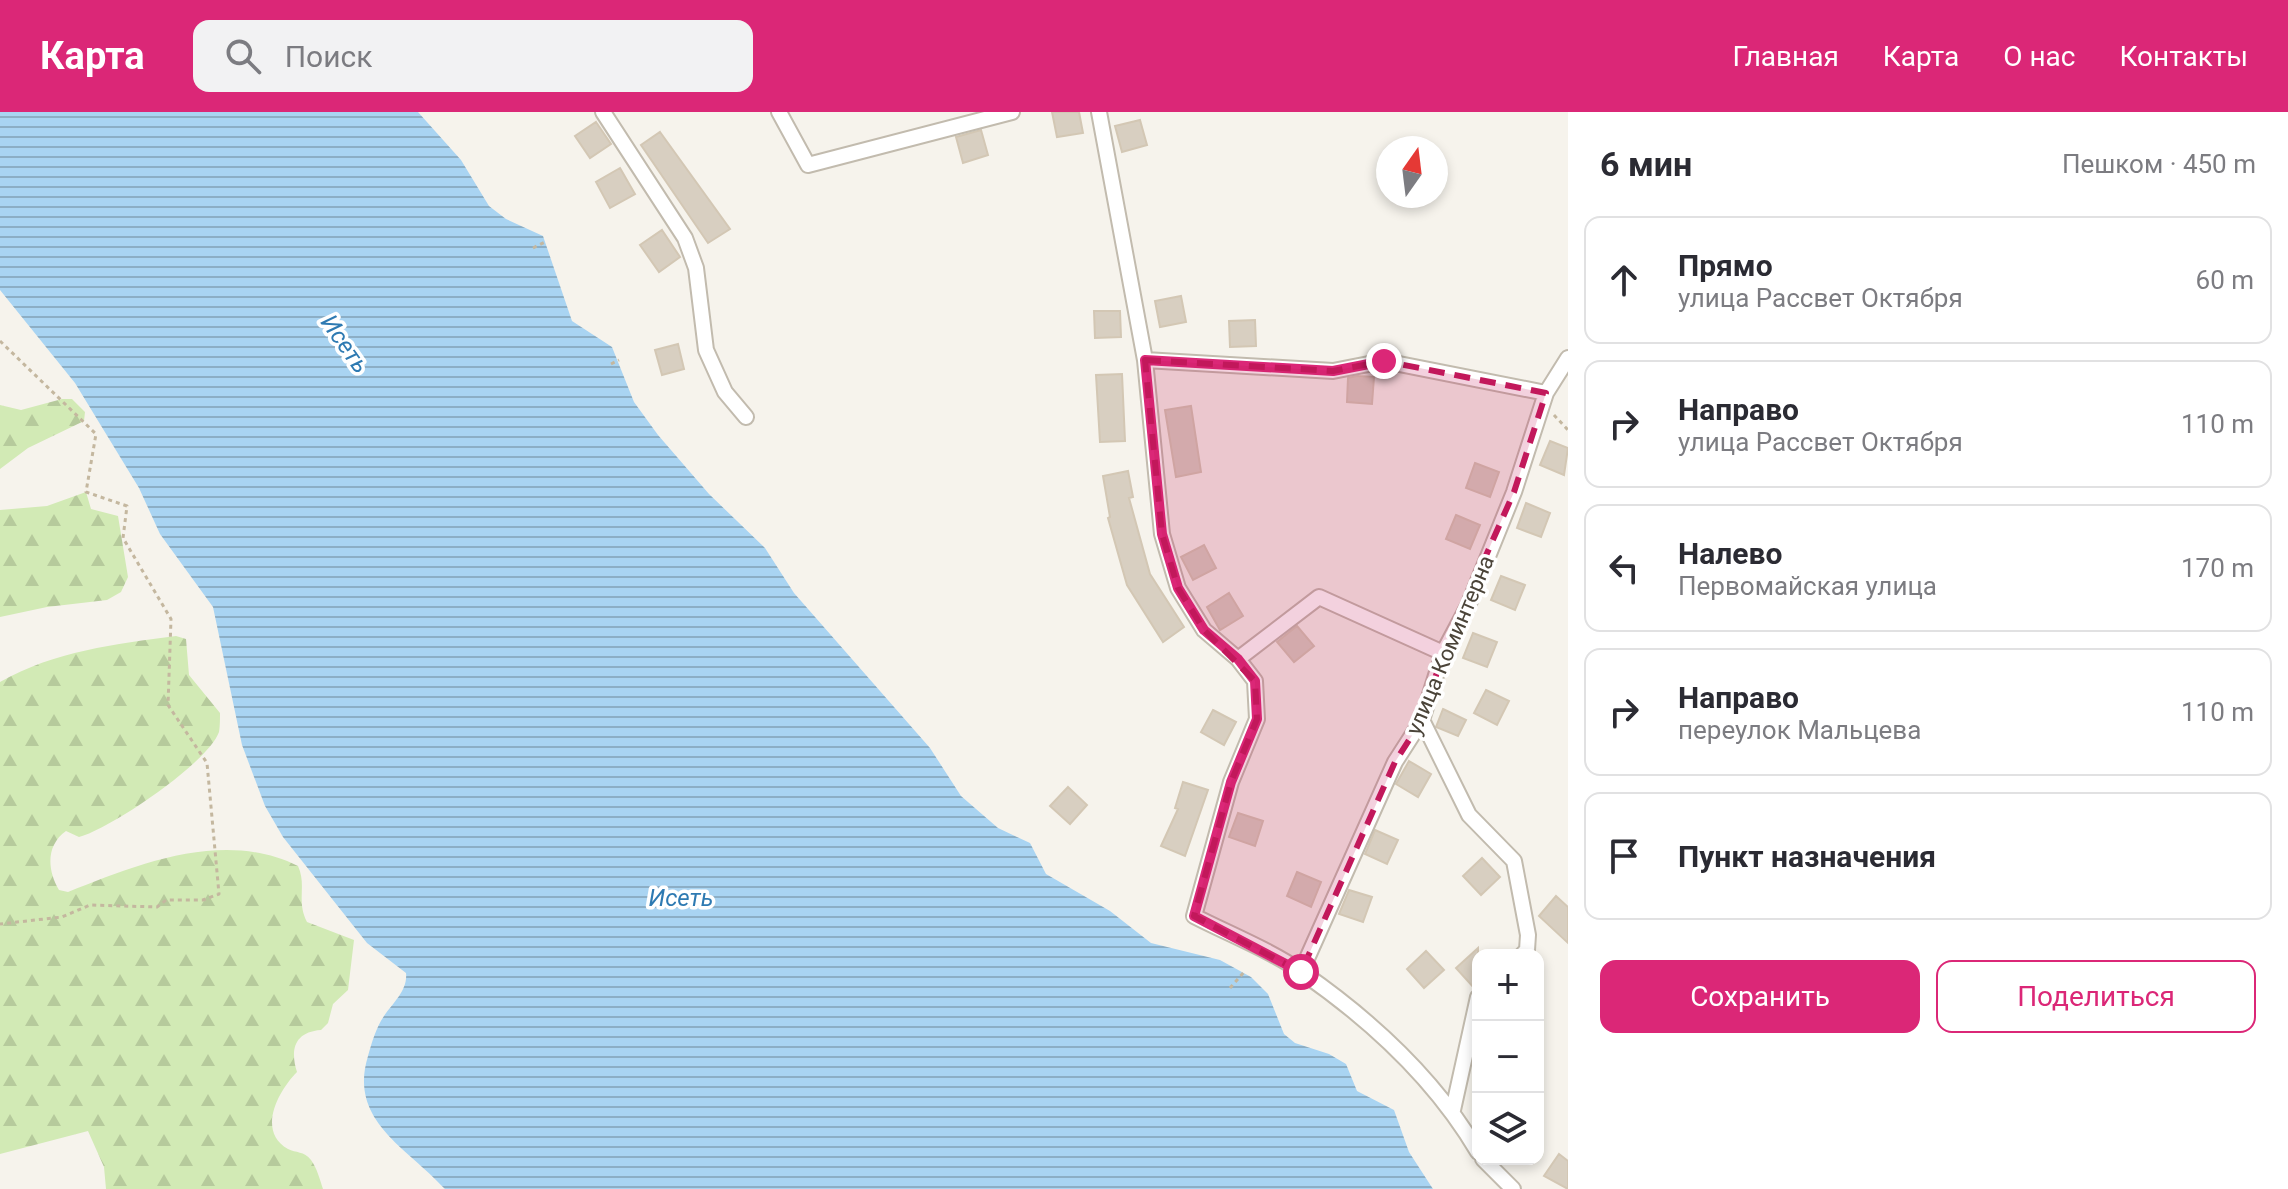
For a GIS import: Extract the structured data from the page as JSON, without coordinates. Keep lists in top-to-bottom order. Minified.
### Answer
{"streets":{"street":["улица Коминтерна"]},"water":["Исеть"],"north":"top","page":{"header":"Карта","search":"Поиск","nav":["Главная","Карта","О нас","Контакты"],"heading":["6 мин","Пешком · 450 m"],"list":[["Прямо","улица Рассвет Октября","60 m"],["Направо","улица Рассвет Октября","110 m"],["Налево","Первомайская улица","170 m"],["Направо","переулок Мальцева","110 m"],"Пункт назначения"],"buttons":["Сохранить","Поделиться"],"map_buttons":["+","−"]}}
